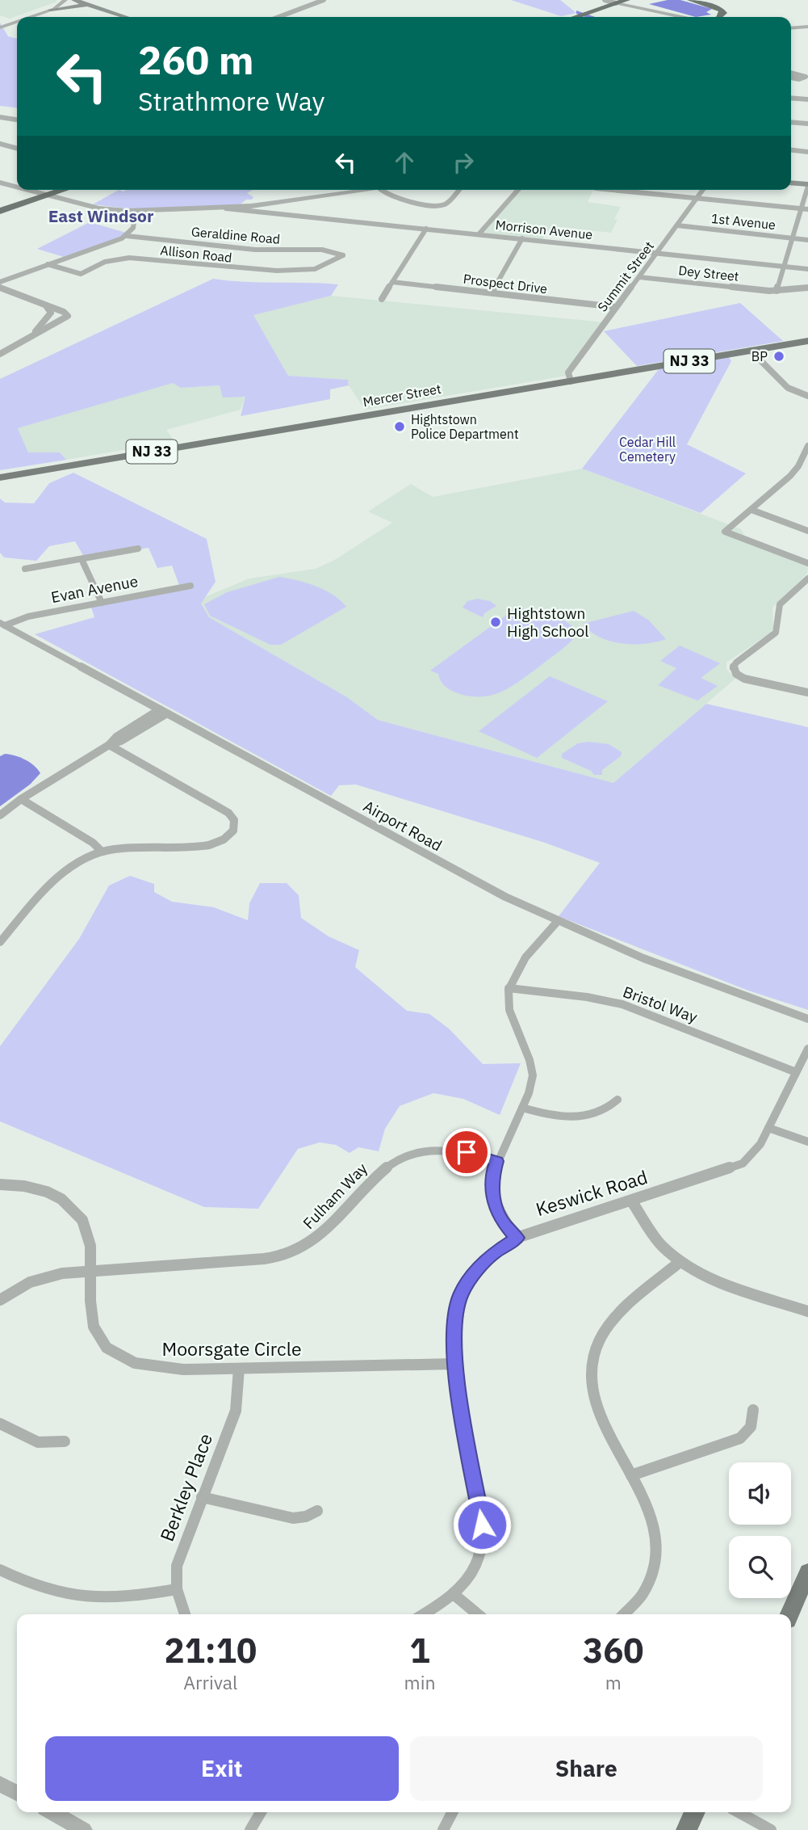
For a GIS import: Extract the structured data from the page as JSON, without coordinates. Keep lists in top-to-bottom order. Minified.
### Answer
{"streets":{"main road":["NJ 33","Mercer Street"],"street":["1st Avenue","Morrison Avenue","Geraldine Road","Allison Road","Dey Street","Summit Street","Prospect Drive","Evan Avenue","Airport Road","Bristol Way","Keswick Road","Fulham Way","Moorsgate Circle","Berkley Place"]},"crossings":[["1st Avenue","Summit Street"],["Morrison Avenue","Summit Street"],["Geraldine Road","Allison Road"],["Dey Street","Summit Street"],["Summit Street","Prospect Drive"],["Summit Street","Mercer Street"],["Evan Avenue","Airport Road"],["Bristol Way","Keswick Road"],["Keswick Road","Moorsgate Circle"],["Fulham Way","Moorsgate Circle"],["Moorsgate Circle","Berkley Place"]],"districts":["East Windsor"],"parks":["Cedar Hill Cemetery"],"places":["BP","Hightstown Police Department","Hightstown High School"],"page":{"turn":["260 m","Strathmore Way"],"eta":["21:10","Arrival","1","min","360","m"],"buttons":["Exit","Share"]}}
